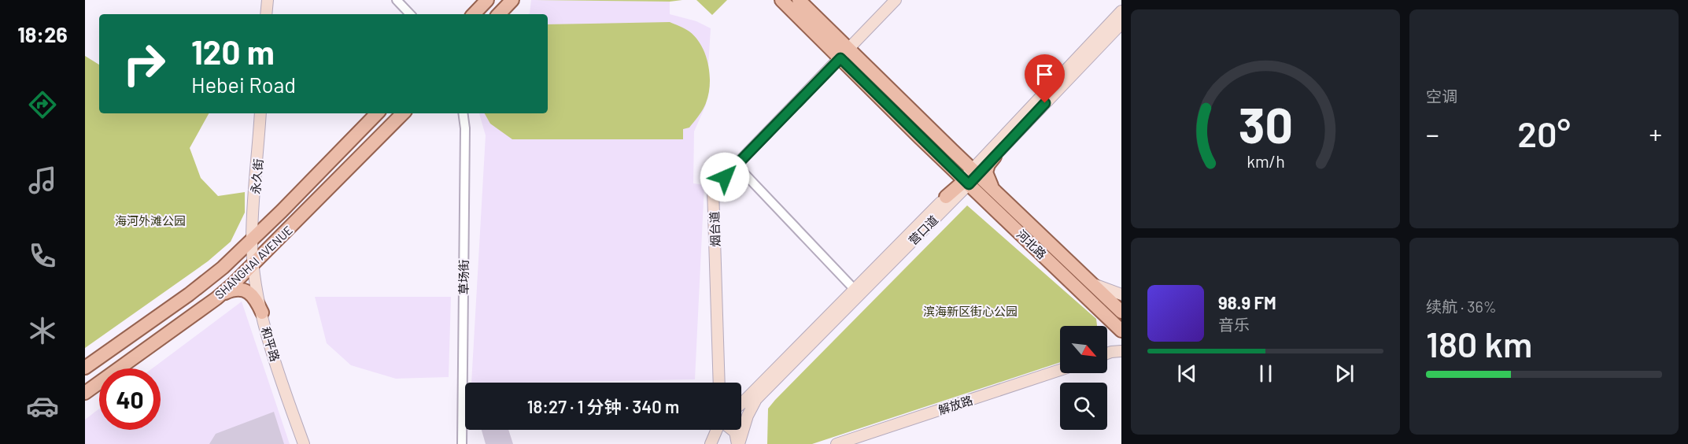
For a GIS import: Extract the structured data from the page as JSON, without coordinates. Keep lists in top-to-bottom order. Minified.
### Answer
{"streets":{"main road":["河北路","SHANGHAI AVENUE"],"street":["永久街","烟台道","营口道","草场街","和平路","解放路"]},"crossings":[["永久街","SHANGHAI AVENUE"],["永久街","和平路"],["SHANGHAI AVENUE","和平路"]],"parks":["海河外滩公园","滨海新区街心公园"],"north":"bottom right","page":{"tabs":"18:26","tile":["空调",["续航 · 36%","180 km"]],"turn":["120 m","Hebei Road"],"heat":["−","20°","+"],"song":["98.9 FM","音乐"],"limit":"40","trip":"18:27 · 1 分钟 · 340 m","gauge":["30","km/h"]}}
